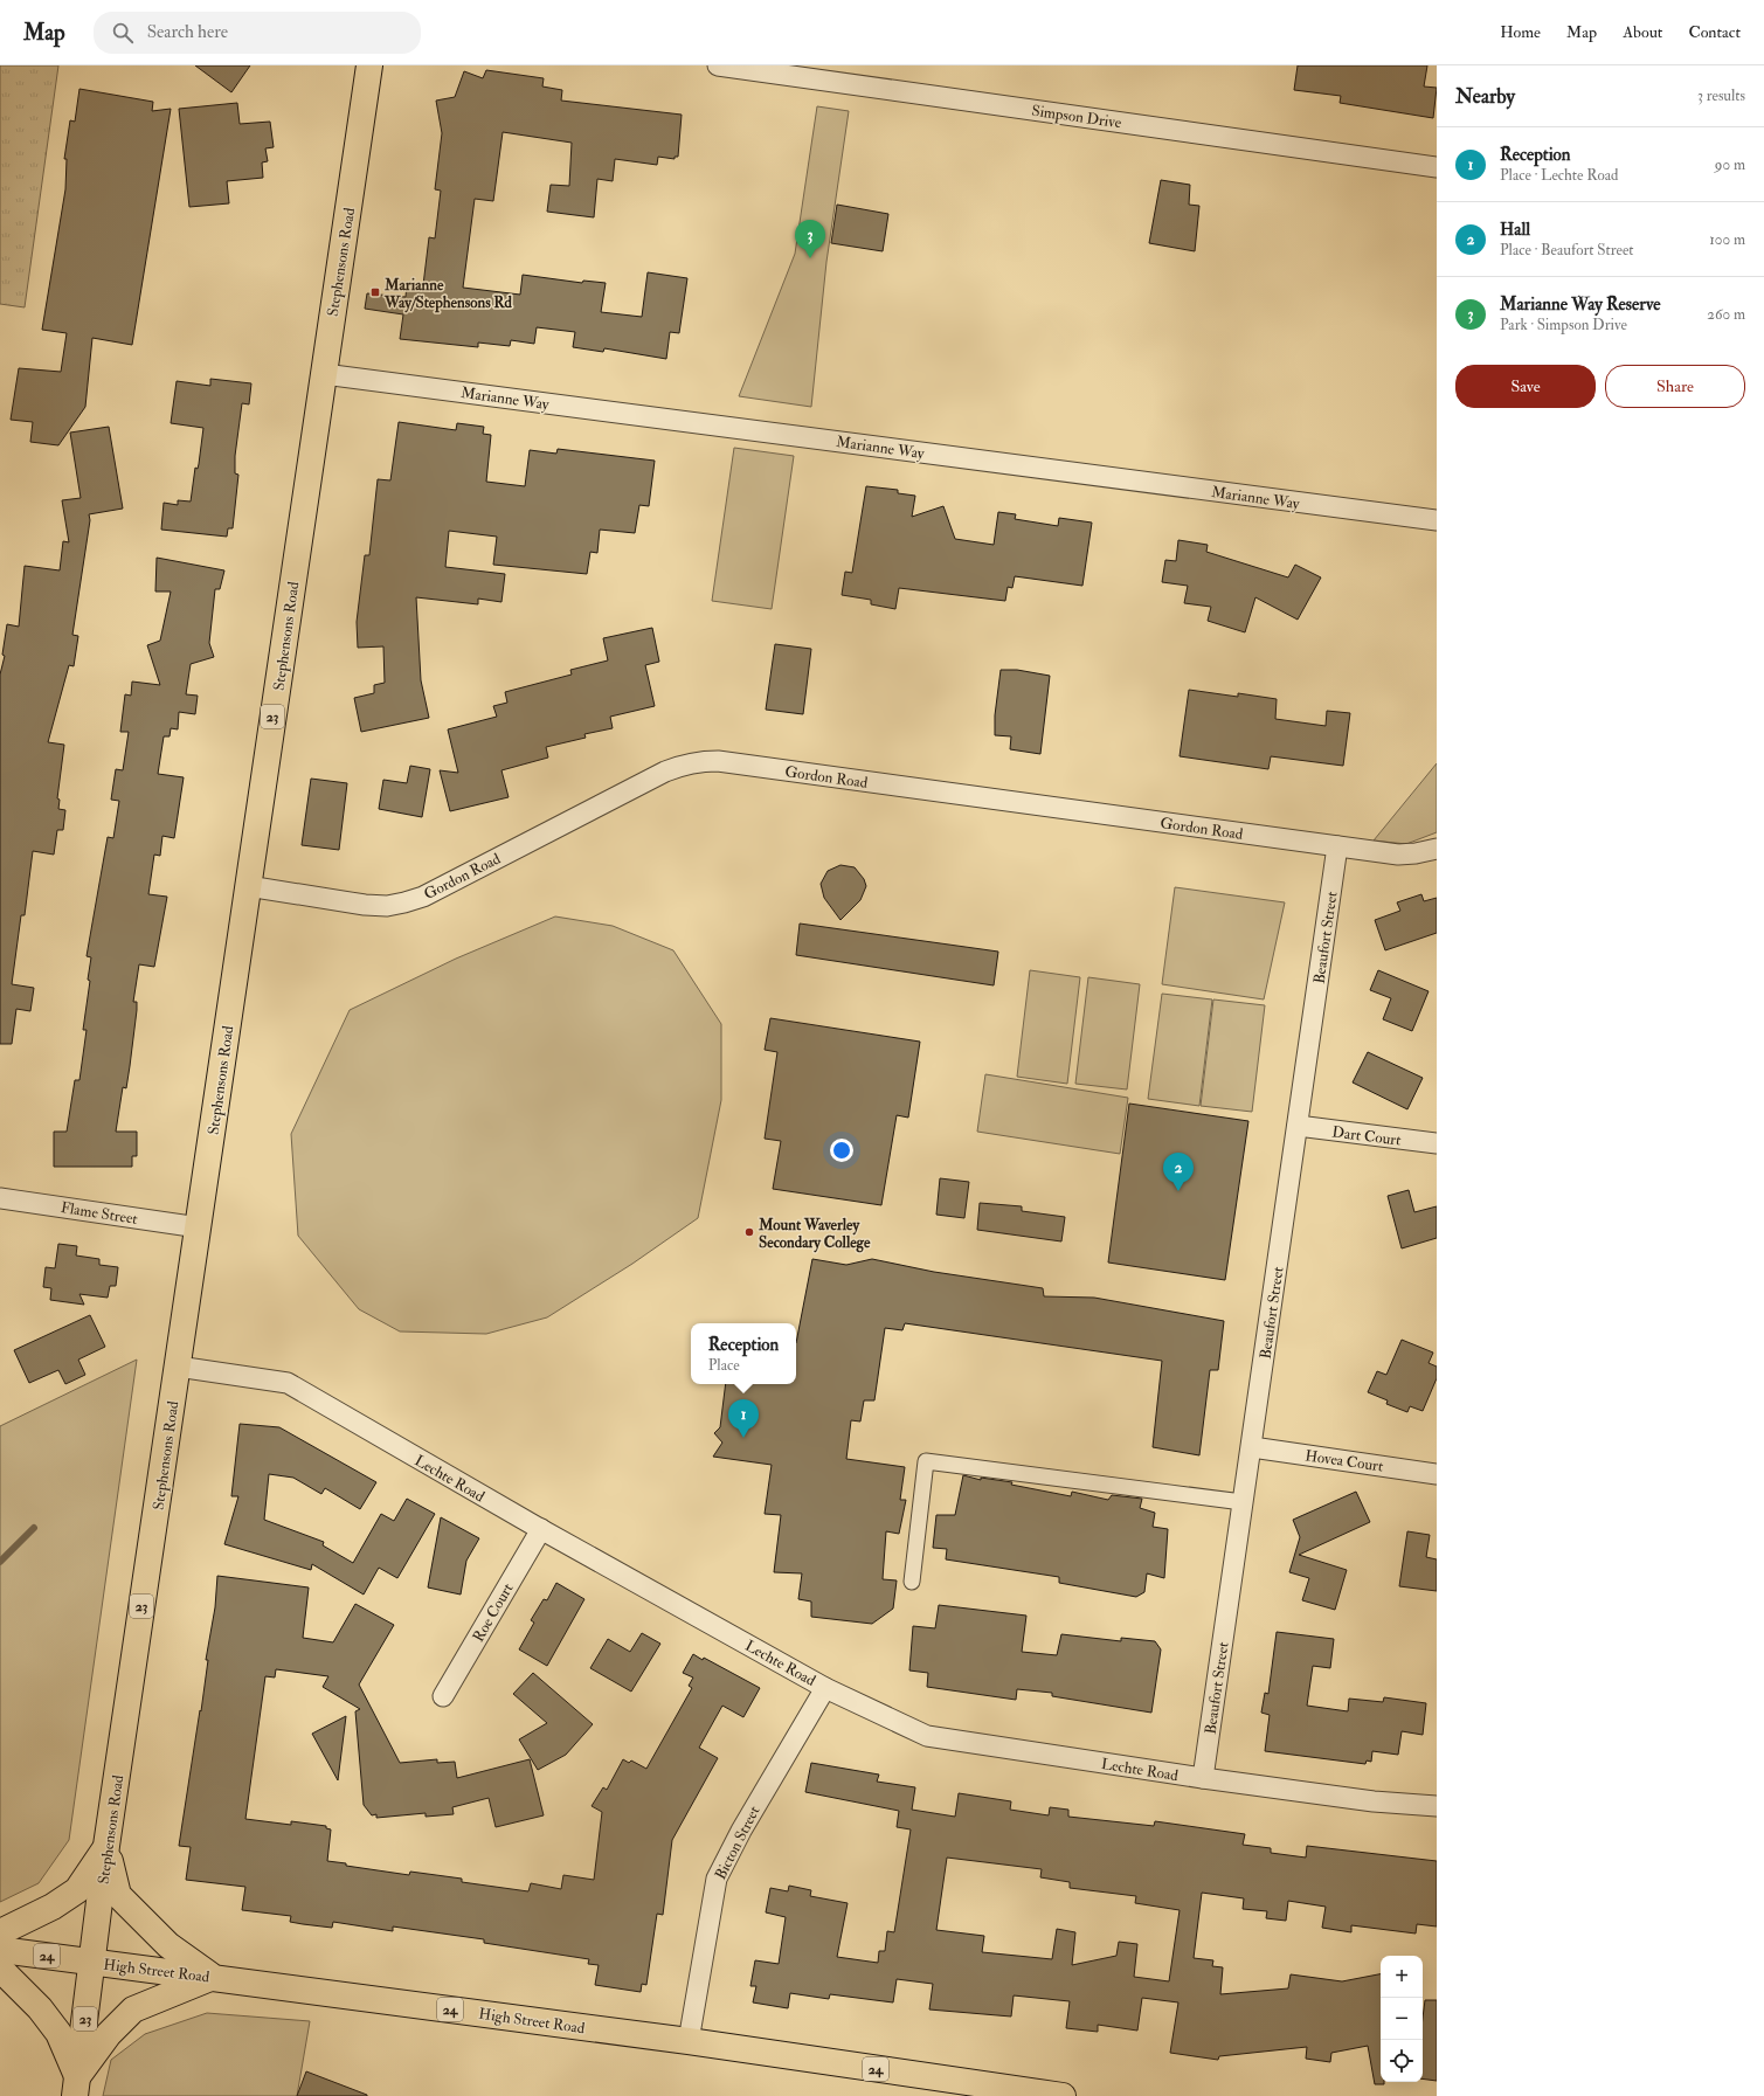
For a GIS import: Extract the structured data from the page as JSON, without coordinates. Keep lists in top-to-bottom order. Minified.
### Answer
{"streets":{"main road":["Stephensons Road","23","24","High Street Road"],"street":["Simpson Drive","Marianne Way","Gordon Road","Beaufort Street","Dart Court","Flame Street","Hovea Court","Lechte Road","Roe Court","Bicton Street"]},"crossings":[["Stephensons Road","Marianne Way"],["Stephensons Road","Gordon Road"],["Stephensons Road","Flame Street"],["Stephensons Road","Lechte Road"],["Stephensons Road","High Street Road"],["Gordon Road","Beaufort Street"],["Beaufort Street","Dart Court"],["Beaufort Street","Hovea Court"],["Beaufort Street","Lechte Road"],["Lechte Road","Roe Court"],["Lechte Road","Bicton Street"],["Bicton Street","High Street Road"]],"places":{"transit":["Marianne Way/Stephensons Rd"],"other":["Mount Waverley Secondary College"]},"page":{"header":"Map","search":"Search here","nav":["Home","Map","About","Contact"],"heading":["Nearby","3 results"],"list":[{"mark":"1","name":"Reception","note":"Place · Lechte Road","value":"90 m"},{"mark":"2","name":"Hall","note":"Place · Beaufort Street","value":"100 m"},{"mark":"3","name":"Marianne Way Reserve","note":"Park · Simpson Drive","value":"260 m"}],"pins":["3","2","1"],"buttons":["Save","Share"],"popup":["Reception","Place"],"map_buttons":["+","−"]}}
